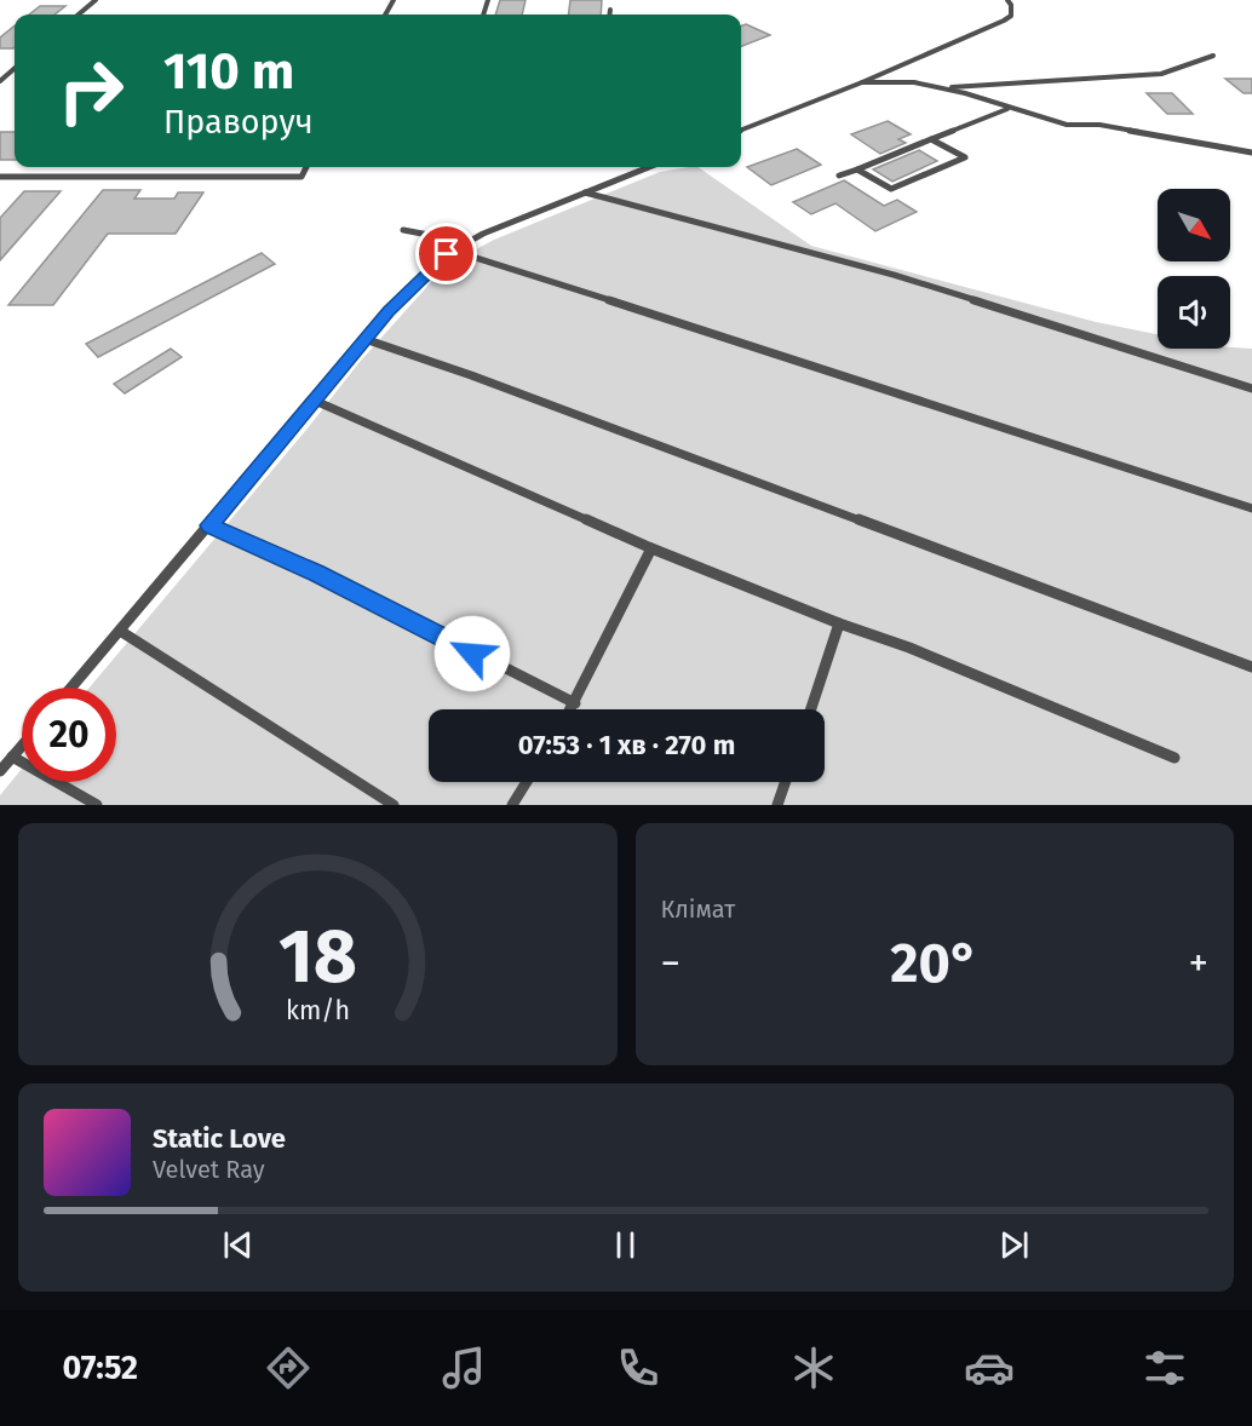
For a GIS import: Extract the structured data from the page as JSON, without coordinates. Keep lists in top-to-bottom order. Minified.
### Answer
{"north":"bottom right","page":{"turn":["110 m","Праворуч"],"limit":"20","trip":"07:53 · 1 хв · 270 m","tile":"Клімат","heat":["−","20°","+"],"song":["Static Love","Velvet Ray"],"tabs":"07:52","gauge":["18","km/h"]}}
